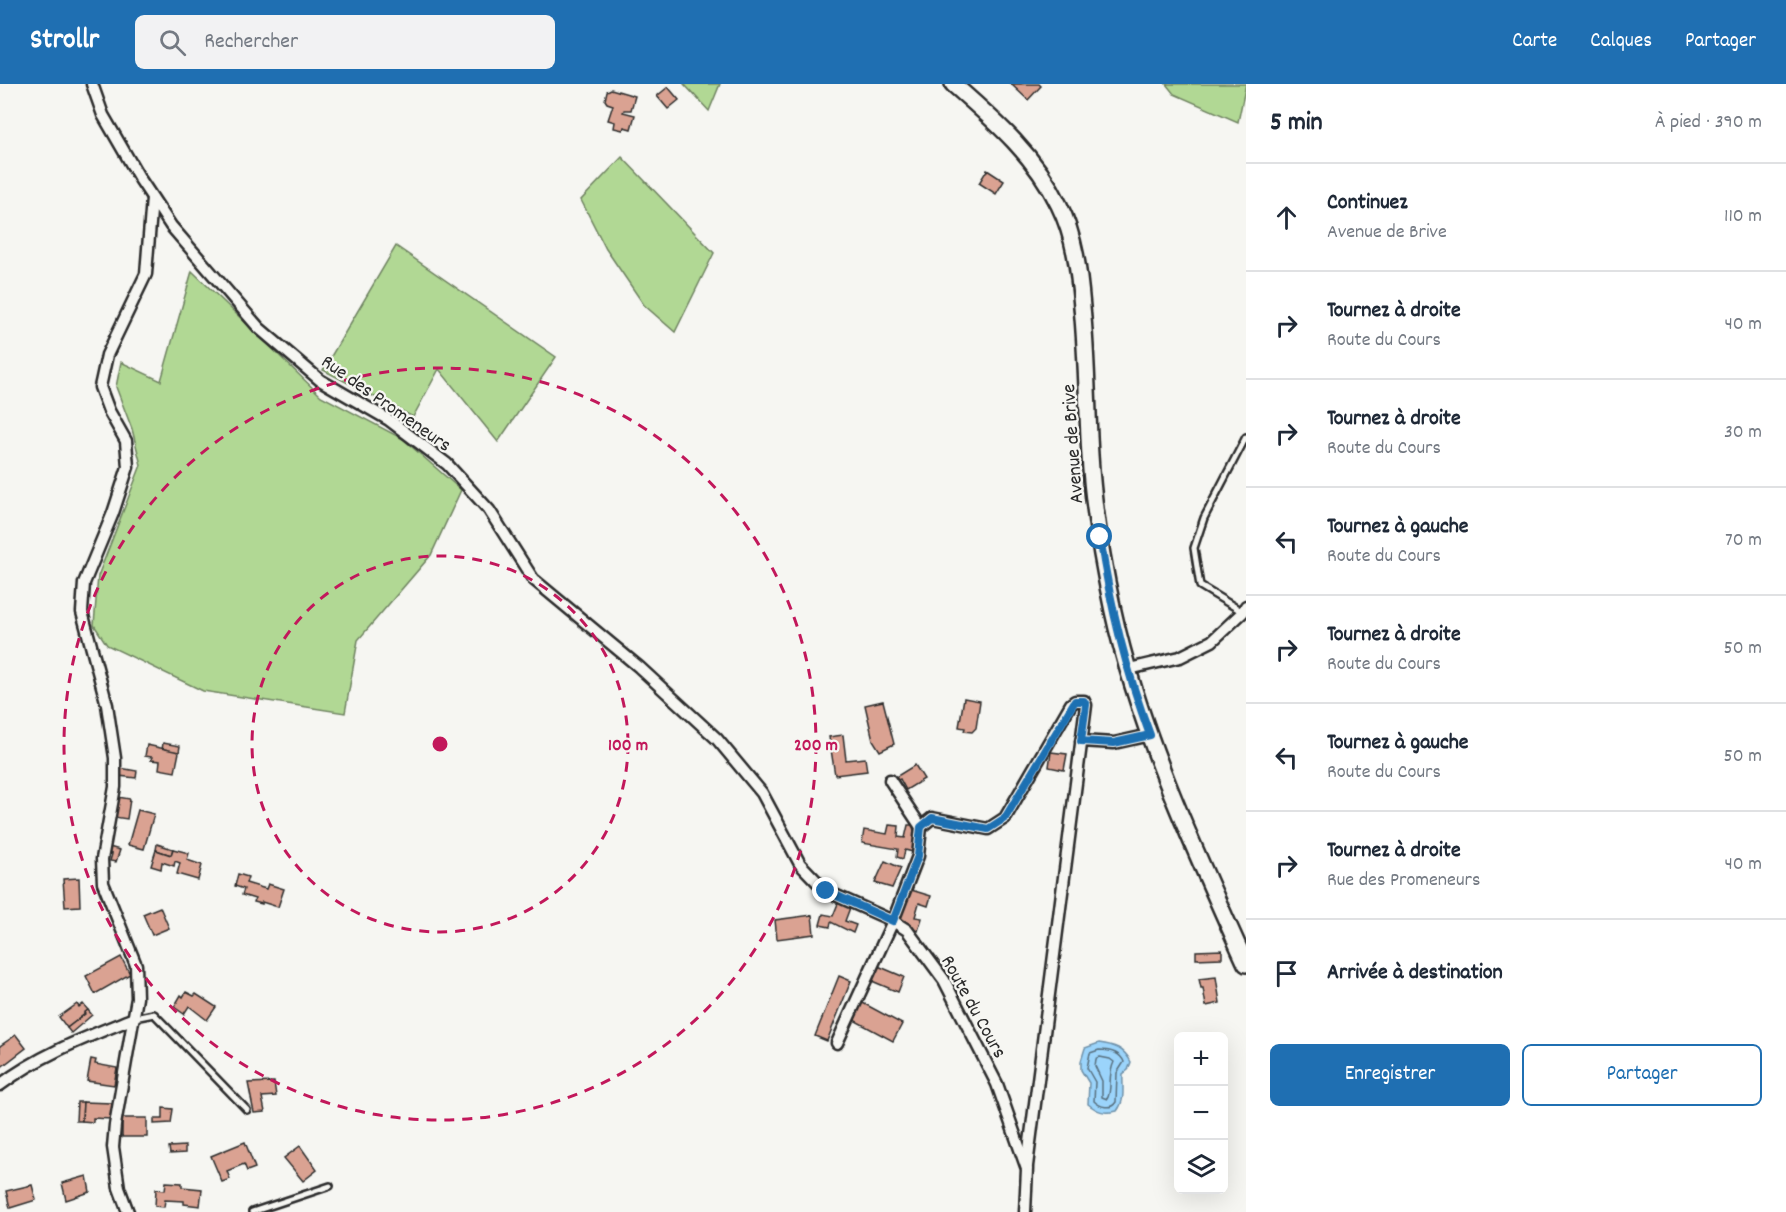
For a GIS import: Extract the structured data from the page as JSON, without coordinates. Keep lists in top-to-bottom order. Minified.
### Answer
{"streets":{"street":["Rue des Promeneurs","Avenue de Brive","Route du Cours"]},"crossings":[["Rue des Promeneurs","Route du Cours"]],"page":{"header":"Strollr","search":"Rechercher","nav":["Carte","Calques","Partager"],"heading":["5 min","À pied · 390 m"],"list":[["Continuez","Avenue de Brive","110 m"],["Tournez à droite","Route du Cours","40 m"],["Tournez à droite","Route du Cours","30 m"],["Tournez à gauche","Route du Cours","70 m"],["Tournez à droite","Route du Cours","50 m"],["Tournez à gauche","Route du Cours","50 m"],["Tournez à droite","Rue des Promeneurs","40 m"],"Arrivée à destination"],"buttons":["Enregistrer","Partager"],"map_buttons":["+","−"]},"rings":["100 m","200 m"]}
